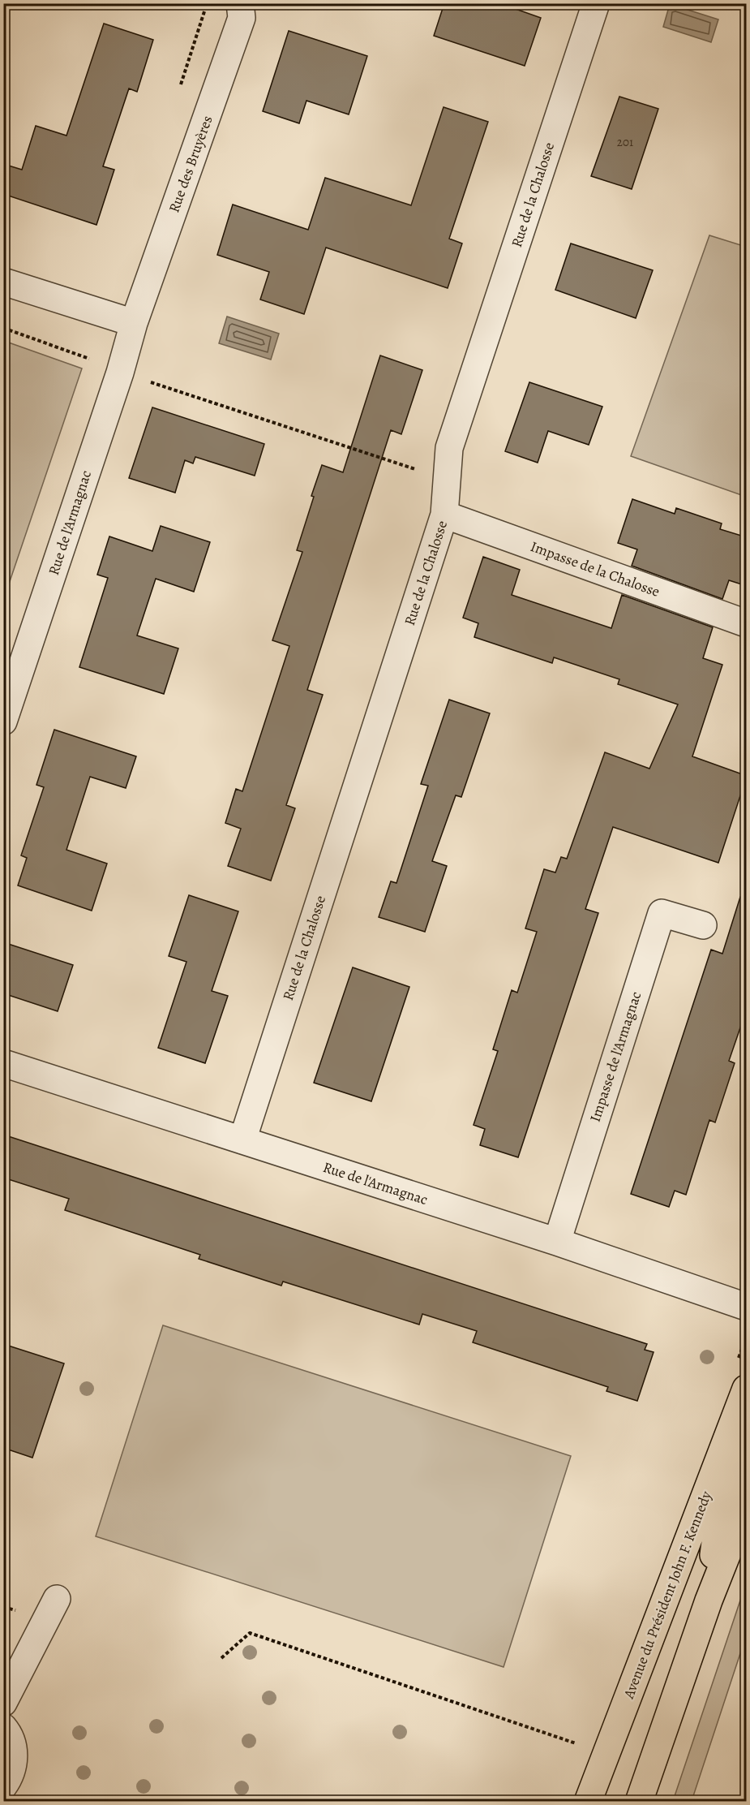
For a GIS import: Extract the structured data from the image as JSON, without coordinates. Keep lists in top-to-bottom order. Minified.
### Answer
{"streets":{"main road":["Avenue du Président John F. Kennedy"],"street":["Rue des Bruyères","Rue de la Chalosse","Rue de l'Armagnac","Impasse de la Chalosse","Impasse de l'Armagnac"]},"crossings":[["Rue des Bruyères","Rue de l'Armagnac"],["Rue de la Chalosse","Rue de l'Armagnac"],["Rue de la Chalosse","Impasse de la Chalosse"],["Rue de l'Armagnac","Impasse de l'Armagnac"]],"house_numbers":["201"]}
